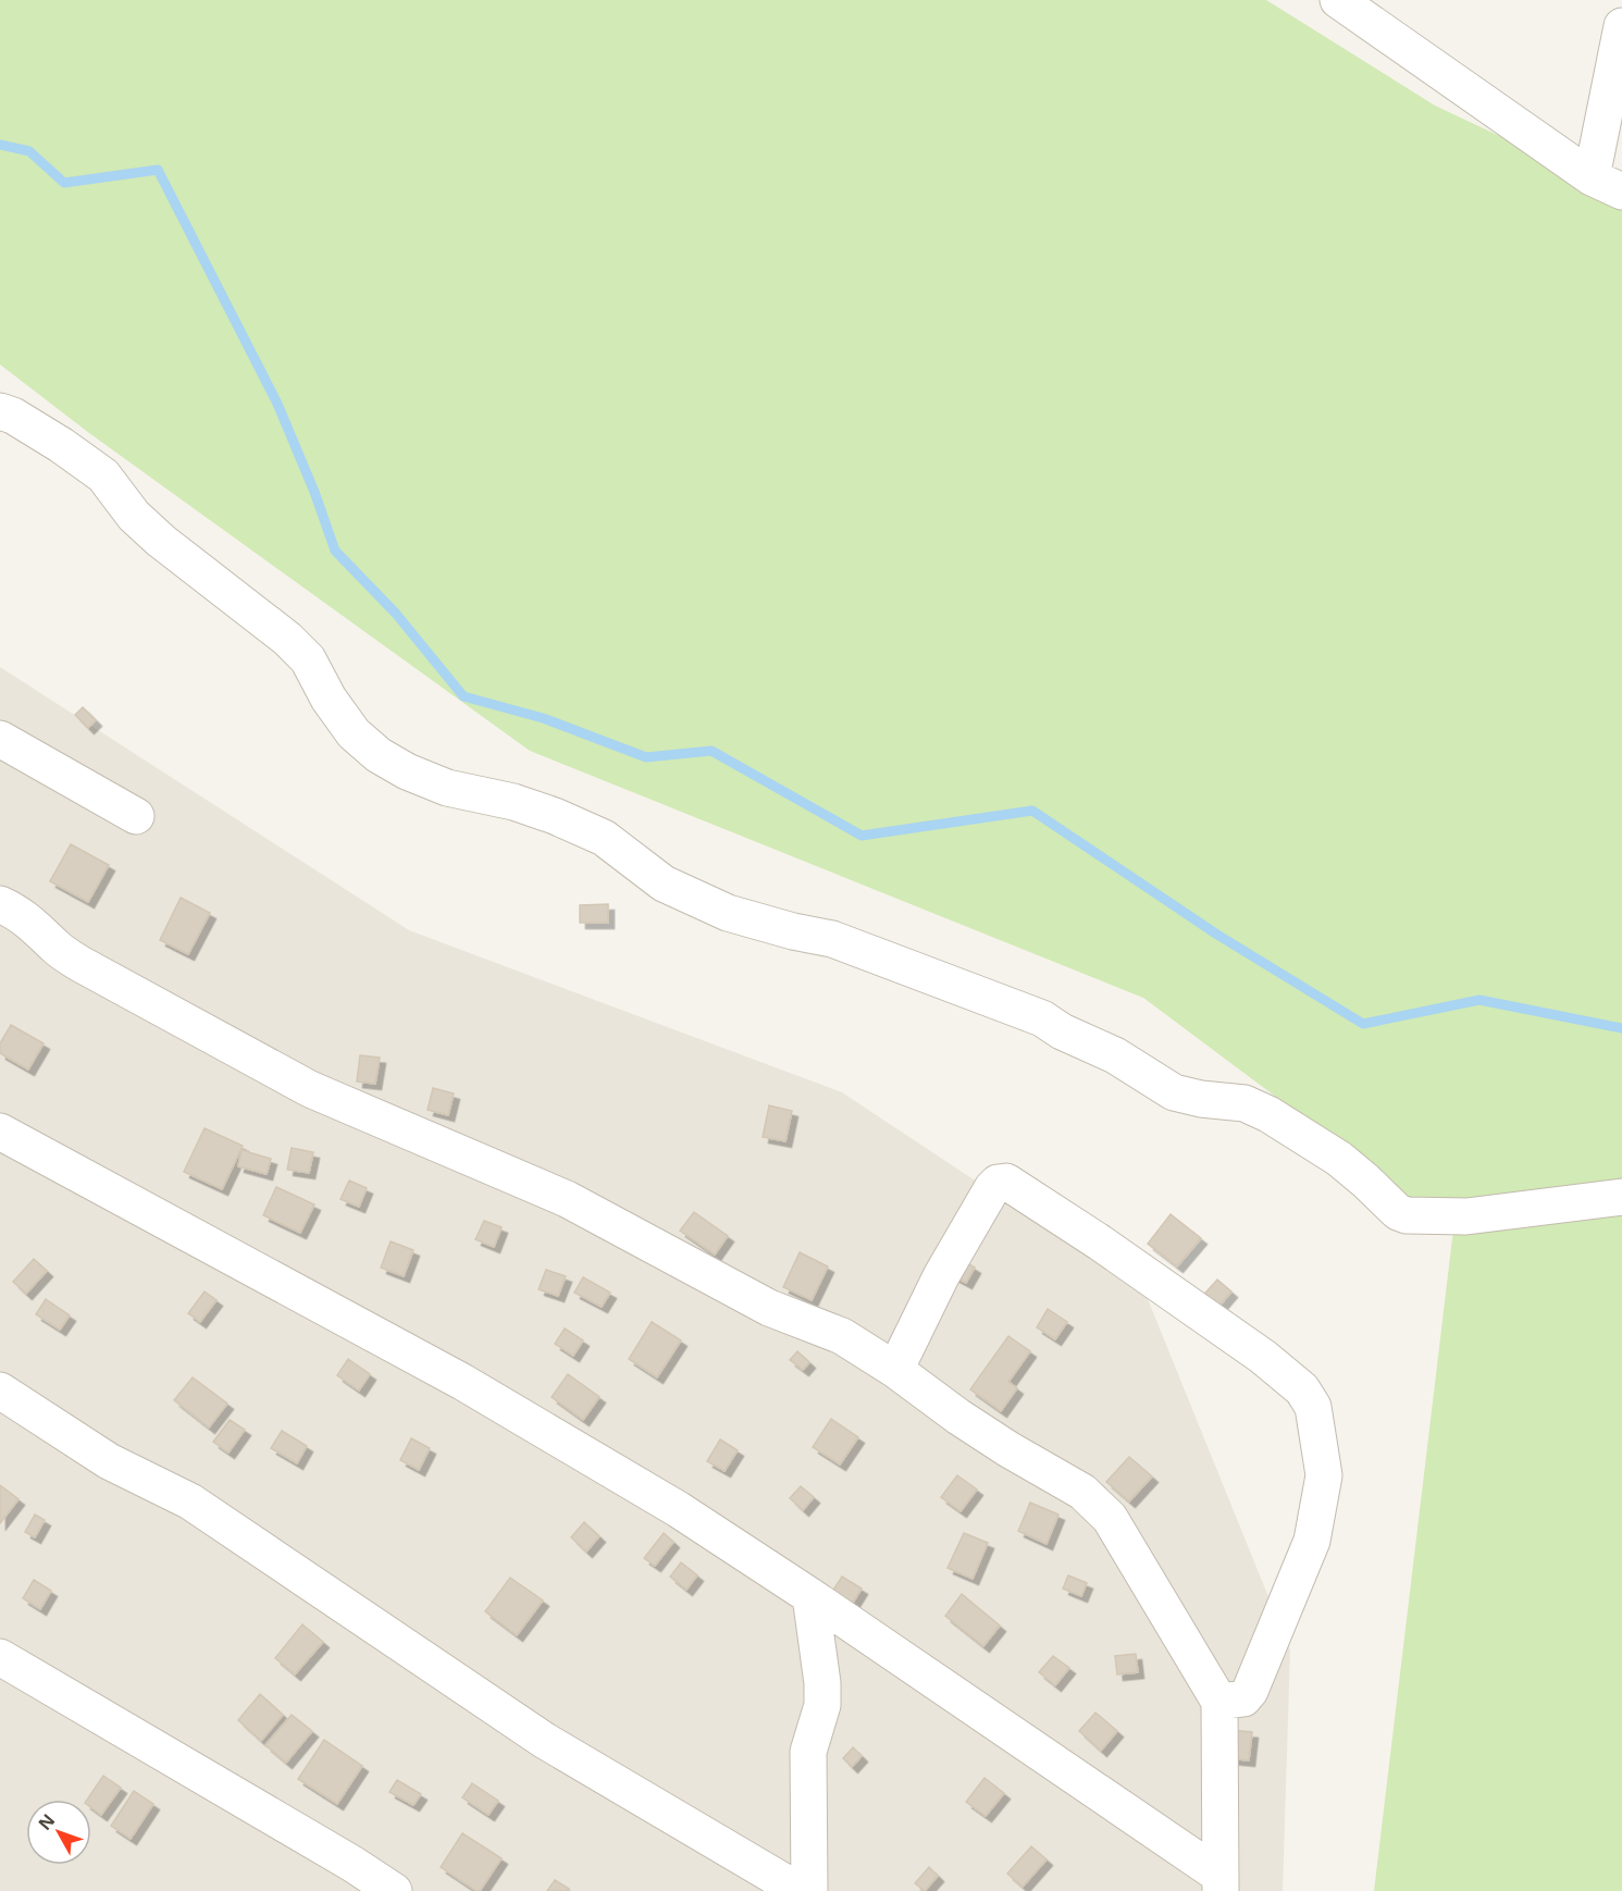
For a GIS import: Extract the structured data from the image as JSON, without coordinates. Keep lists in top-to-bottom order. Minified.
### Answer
{"north":"top left"}
